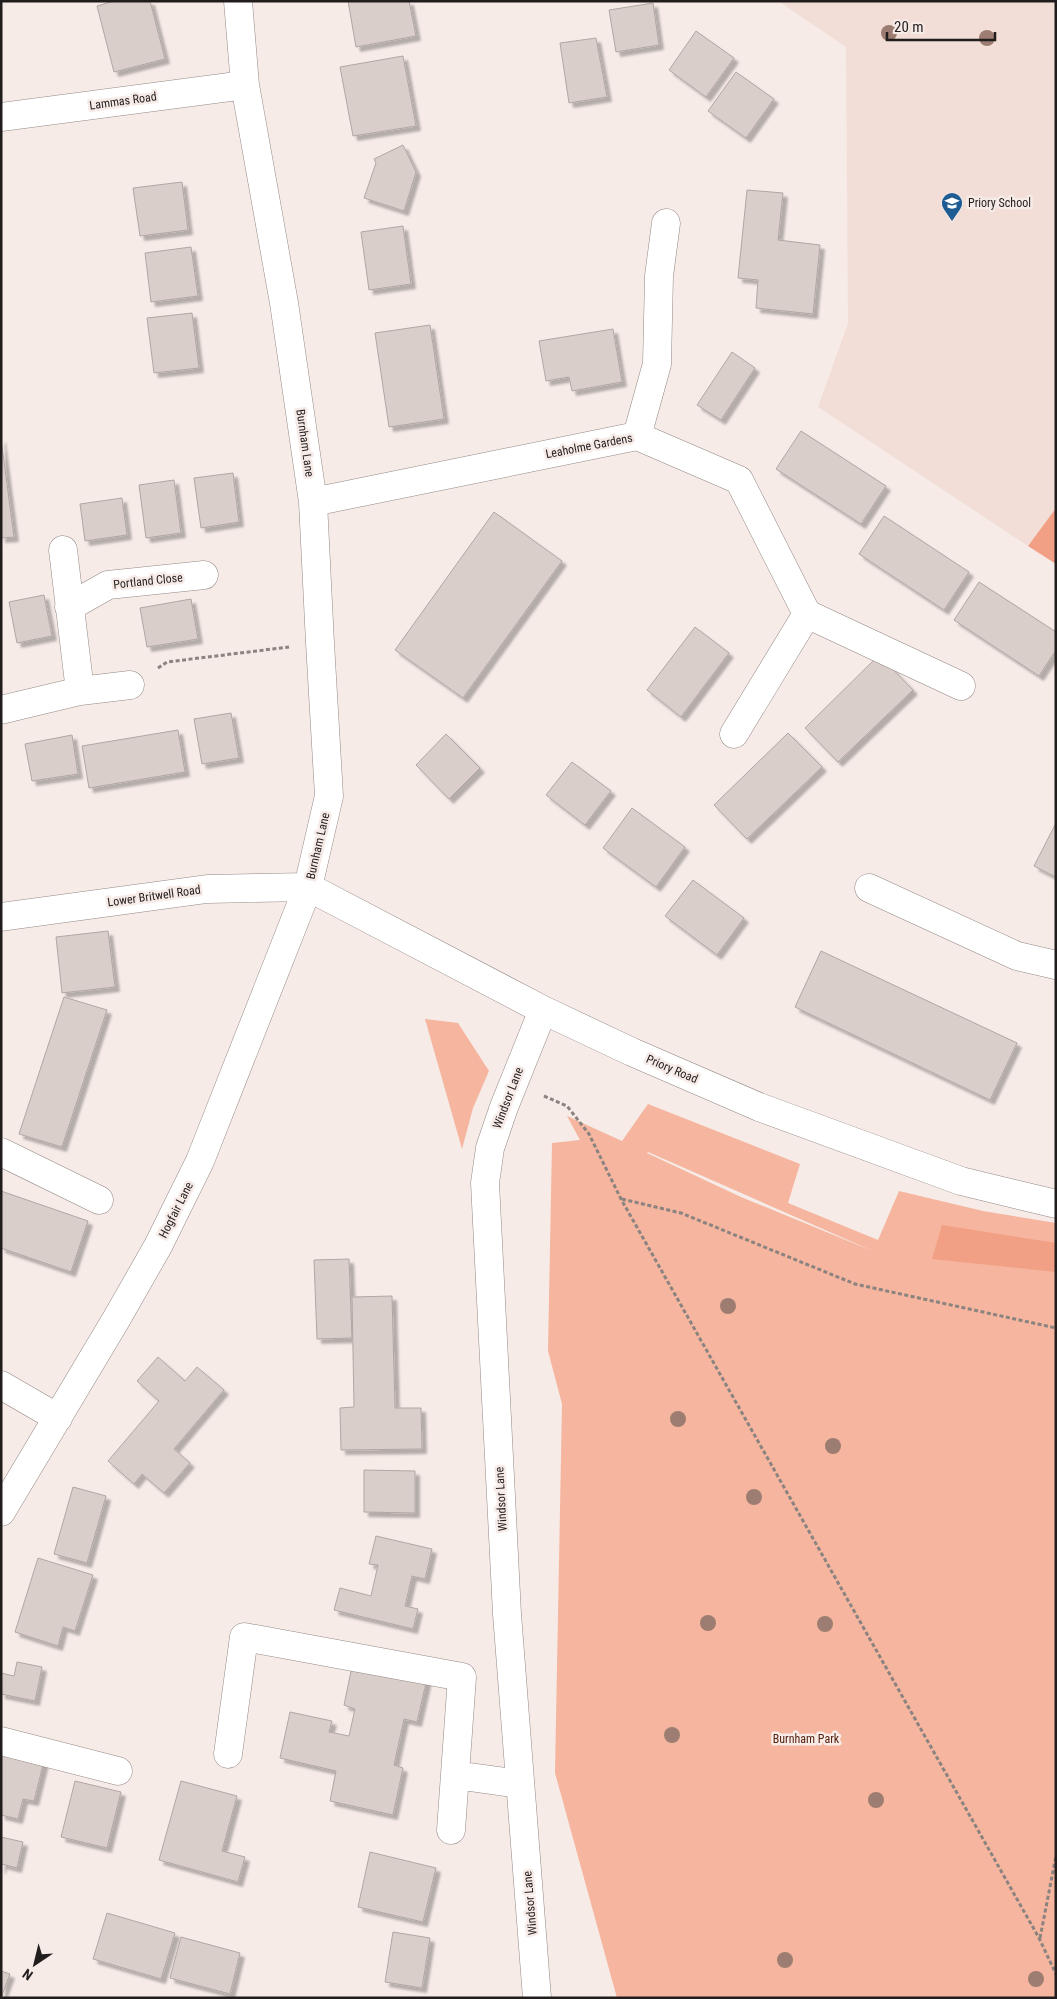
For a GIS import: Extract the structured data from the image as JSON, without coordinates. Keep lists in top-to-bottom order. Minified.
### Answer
{"streets":{"street":["Lammas Road","Burnham Lane","Leaholme Gardens","Portland Close","Lower Britwell Road","Priory Road","Windsor Lane","Hogfair Lane"]},"crossings":[["Lammas Road","Burnham Lane"],["Burnham Lane","Leaholme Gardens"],["Burnham Lane","Lower Britwell Road"],["Burnham Lane","Priory Road"],["Burnham Lane","Hogfair Lane"],["Lower Britwell Road","Priory Road"],["Lower Britwell Road","Hogfair Lane"],["Priory Road","Windsor Lane"],["Priory Road","Hogfair Lane"]],"parks":["Burnham Park"],"places":{"school or university":["Priory School"]},"scale_bar":"20 m","north":"bottom left"}
